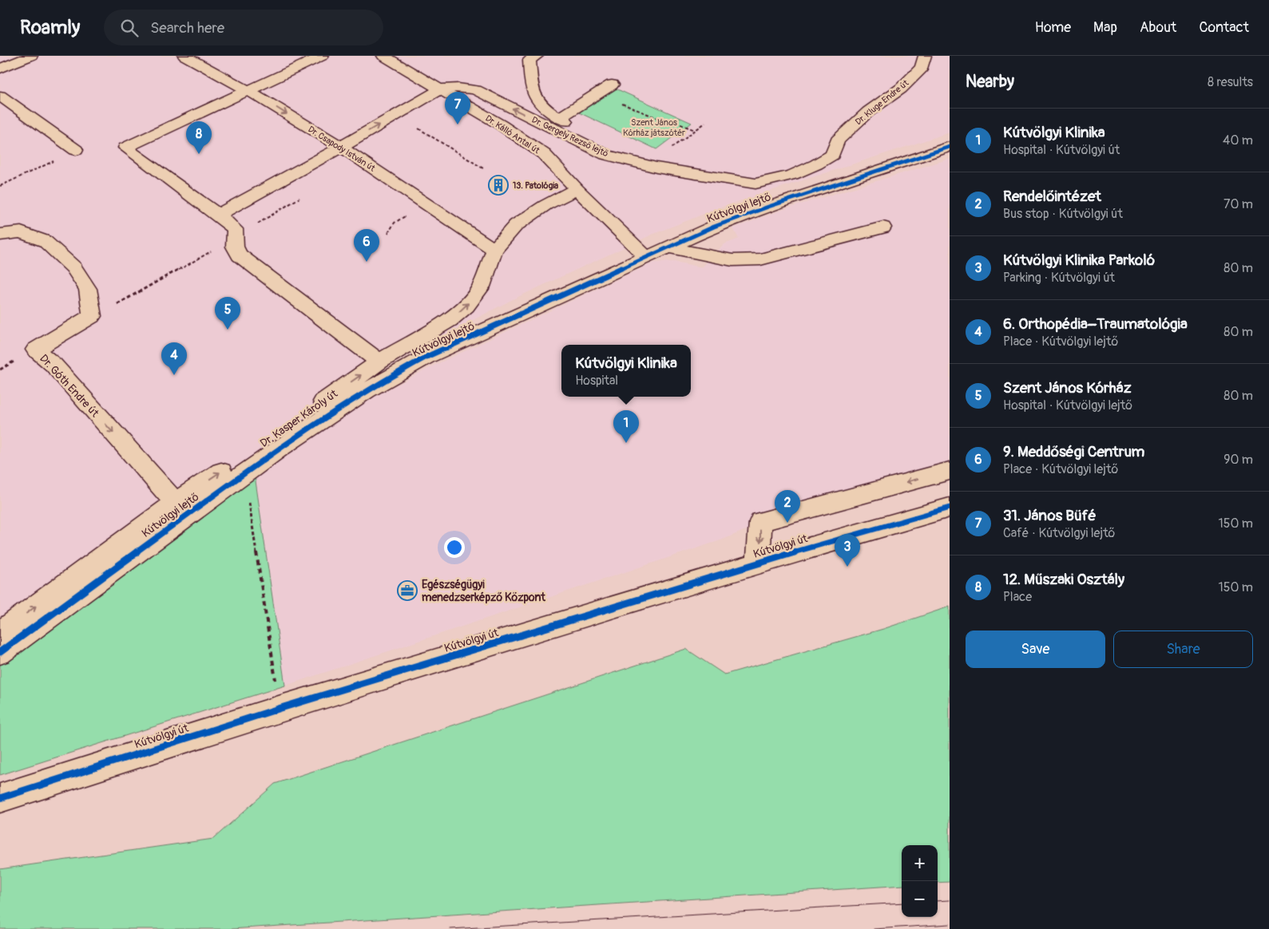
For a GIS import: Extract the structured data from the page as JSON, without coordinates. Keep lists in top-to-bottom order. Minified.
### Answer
{"streets":{"street":["Dr. Kluge Endre út","Dr. Kálló Antal út","Dr. Gergely Rezső lejtő","Dr. Csapody István út","Kútvölgyi lejtő","Dr. Góth Endre út","Dr. Kasper Károly út","Kútvölgyi út"]},"crossings":[["Dr. Kluge Endre út","Dr. Gergely Rezső lejtő"],["Dr. Kálló Antal út","Dr. Gergely Rezső lejtő"],["Dr. Kálló Antal út","Kútvölgyi lejtő"],["Dr. Kálló Antal út","Dr. Kasper Károly út"],["Dr. Csapody István út","Dr. Kasper Károly út"],["Dr. Góth Endre út","Dr. Kasper Károly út"]],"one_way":["Dr. Kasper Károly út"],"parks":["Szent János Kórház játszótér"],"places":{"building":["13. Patológia"],"office":["Egészségügyi menedzserképző Központ"]},"page":{"header":"Roamly","search":"Search here","nav":["Home","Map","About","Contact"],"heading":["Nearby","8 results"],"pins":["7","8","6","5","4","1","2","3"],"list":[{"mark":"1","name":"Kútvölgyi Klinika","note":"Hospital · Kútvölgyi út","value":"40 m"},{"mark":"2","name":"Rendelőintézet","note":"Bus stop · Kútvölgyi út","value":"70 m"},{"mark":"3","name":"Kútvölgyi Klinika Parkoló","note":"Parking · Kútvölgyi út","value":"80 m"},{"mark":"4","name":"6. Orthopédia–Traumatológia","note":"Place · Kútvölgyi lejtő","value":"80 m"},{"mark":"5","name":"Szent János Kórház","note":"Hospital · Kútvölgyi lejtő","value":"80 m"},{"mark":"6","name":"9. Meddőségi Centrum","note":"Place · Kútvölgyi lejtő","value":"90 m"},{"mark":"7","name":"31. János Büfé","note":"Café · Kútvölgyi lejtő","value":"150 m"},{"mark":"8","name":"12. Műszaki Osztály","note":"Place","value":"150 m"}],"popup":["Kútvölgyi Klinika","Hospital"],"buttons":["Save","Share"],"map_buttons":["+","−"]}}
